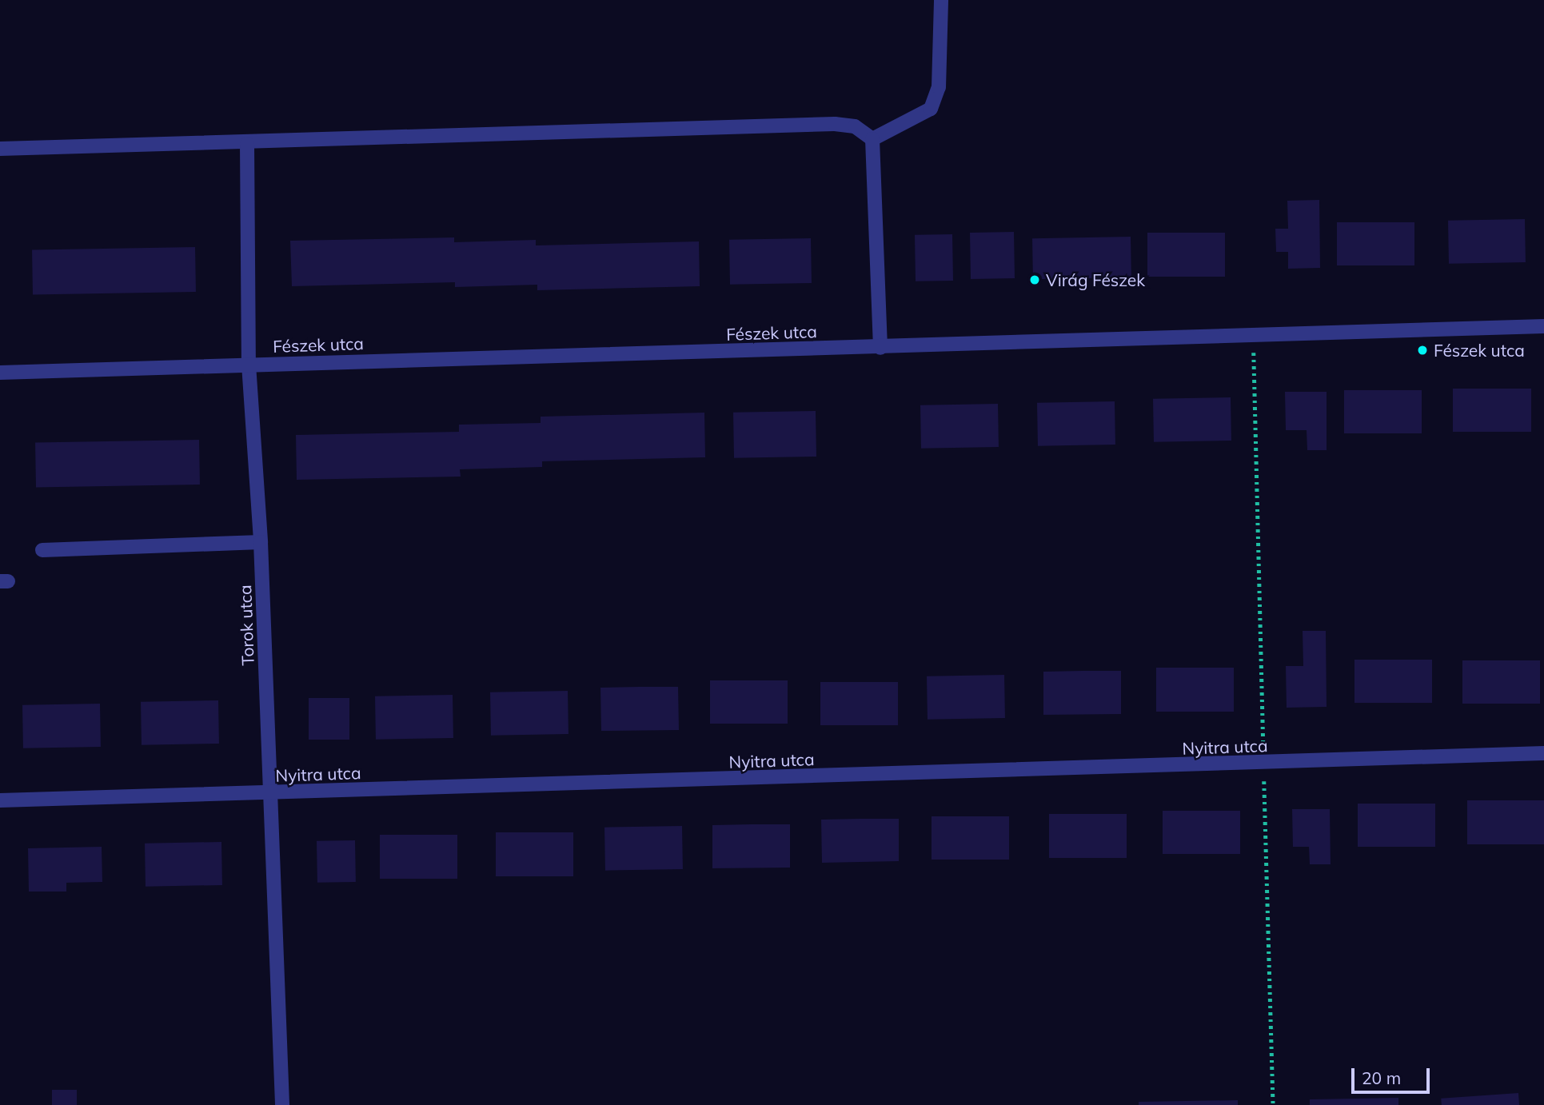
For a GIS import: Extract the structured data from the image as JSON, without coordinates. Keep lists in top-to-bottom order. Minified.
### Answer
{"streets":{"street":["Fészek utca","Torok utca","Nyitra utca"]},"crossings":[["Fészek utca","Torok utca"],["Torok utca","Nyitra utca"]],"places":["Virág Fészek","Fészek utca"],"scale_bar":"20 m"}
